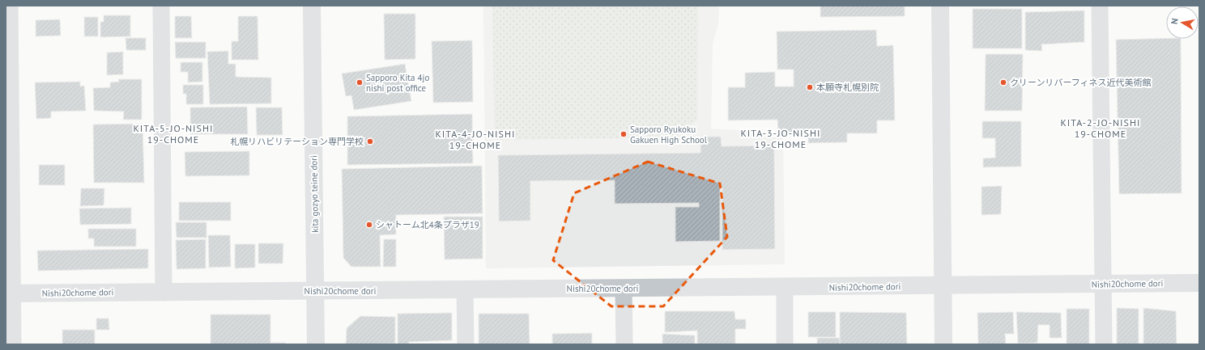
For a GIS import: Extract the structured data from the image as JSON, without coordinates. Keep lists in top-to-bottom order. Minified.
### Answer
{"streets":{"street":["kita gozyo teine dori","Nishi20chome dori"]},"crossings":[["kita gozyo teine dori","Nishi20chome dori"]],"districts":["KITA-2-JO-NISHI 19-CHOME","KITA-5-JO-NISHI 19-CHOME","KITA-3-JO-NISHI 19-CHOME","KITA-4-JO-NISHI 19-CHOME"],"places":["Sapporo Kita 4jo nishi post office","クリーンリバーフィネス近代美術館","本願寺札幌別院","Sapporo Ryukoku Gakuen High School","札幌リハビリテーション専門学校","シャトーム北4条プラザ19"],"north":"left"}
